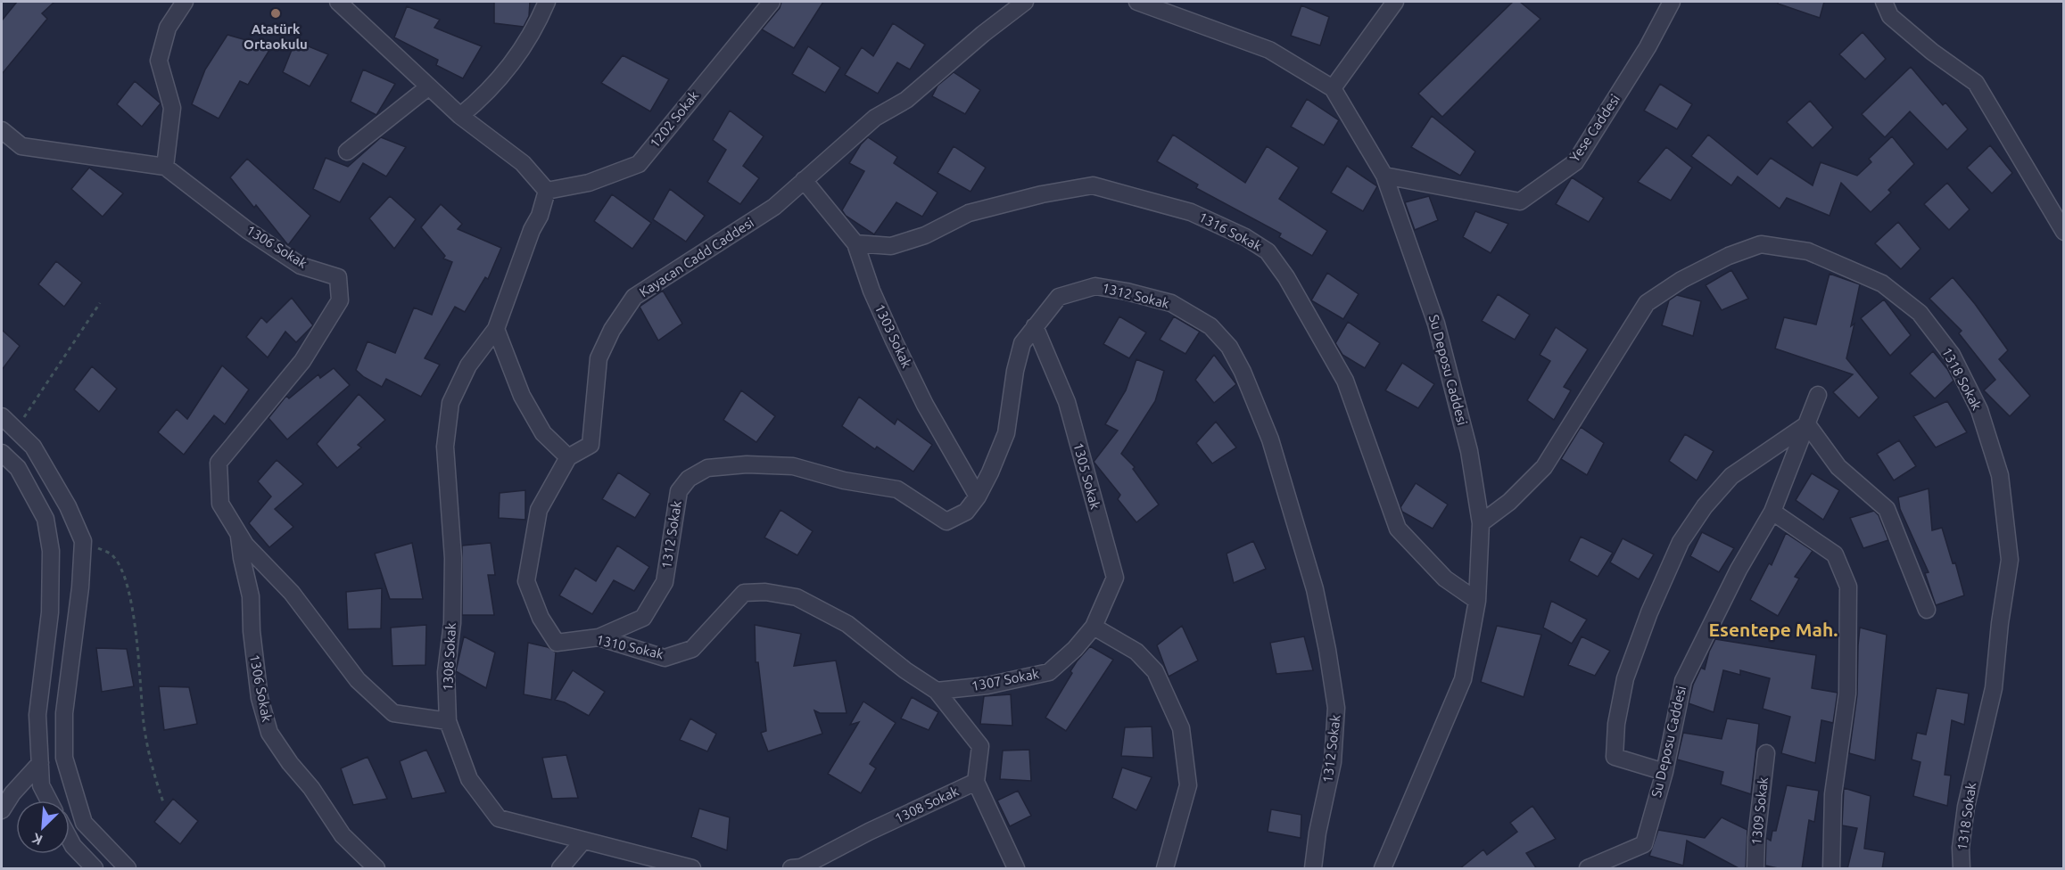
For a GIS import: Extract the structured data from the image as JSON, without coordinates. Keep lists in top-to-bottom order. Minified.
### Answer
{"streets":{"street":["1202 Sokak","Yese Caddesi","1316 Sokak","1306 Sokak","Kayacan Cadd Caddesi","1312 Sokak","1303 Sokak","Su Deposu Caddesi","1318 Sokak","1305 Sokak","1310 Sokak","1308 Sokak","1307 Sokak","1309 Sokak"]},"crossings":[["Yese Caddesi","Su Deposu Caddesi"],["1316 Sokak","1303 Sokak"],["1316 Sokak","Su Deposu Caddesi"],["1306 Sokak","1308 Sokak"],["Kayacan Cadd Caddesi","1303 Sokak"],["Kayacan Cadd Caddesi","1310 Sokak"],["1312 Sokak","1303 Sokak"],["1312 Sokak","1305 Sokak"],["1312 Sokak","1310 Sokak"],["Su Deposu Caddesi","1318 Sokak"],["1305 Sokak","1307 Sokak"],["1310 Sokak","1308 Sokak"],["1310 Sokak","1307 Sokak"]],"districts":["Esentepe Mah."],"places":["Atatürk Ortaokulu"],"north":"bottom left"}
